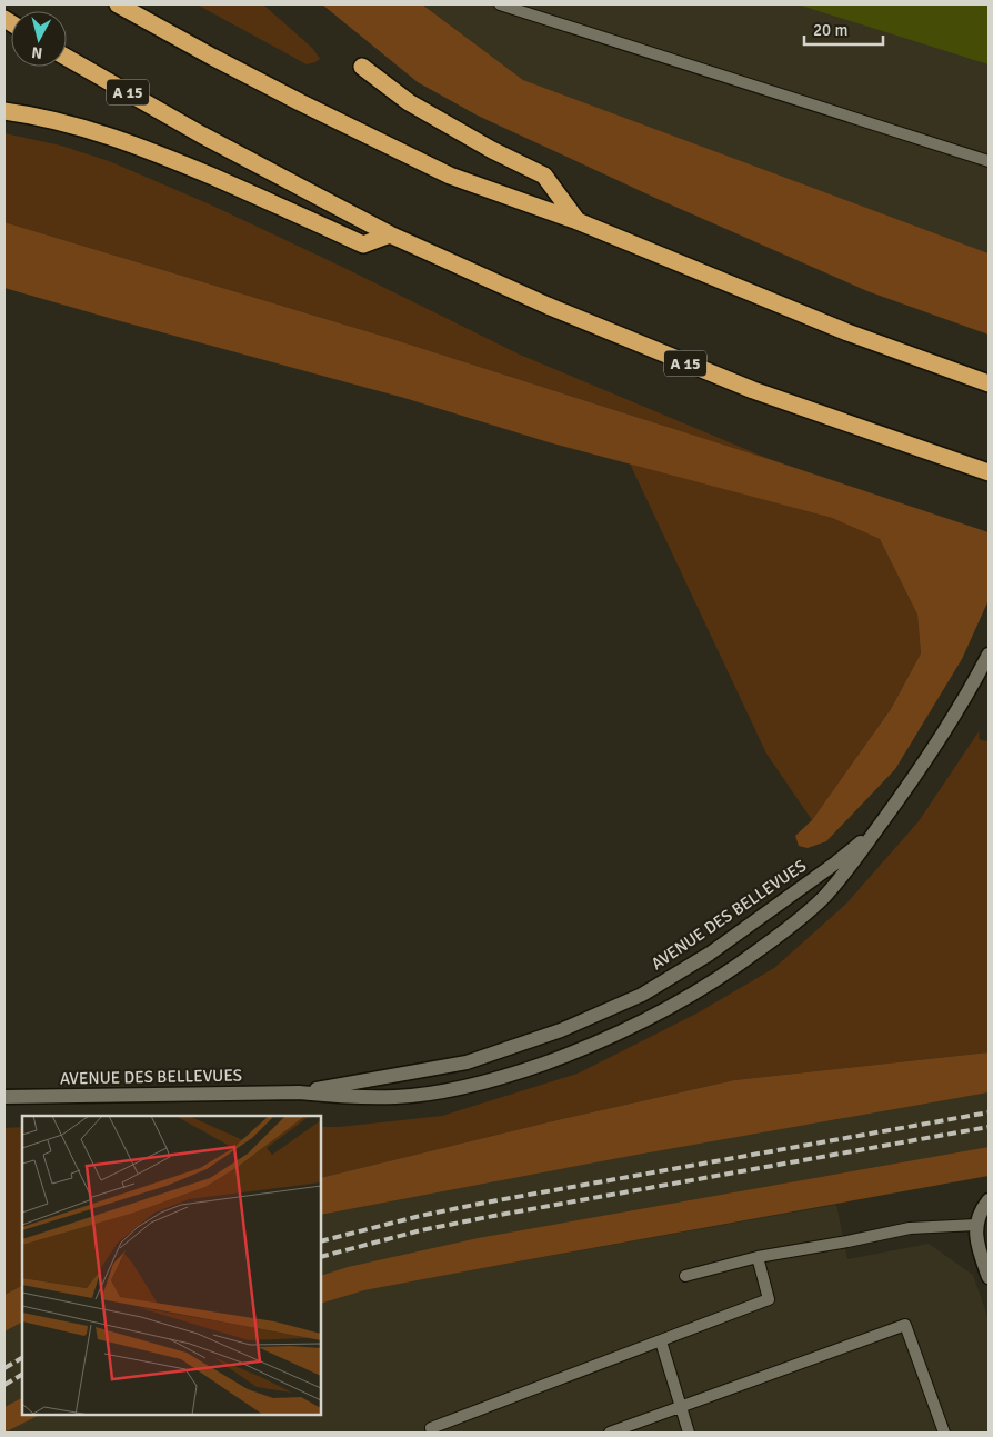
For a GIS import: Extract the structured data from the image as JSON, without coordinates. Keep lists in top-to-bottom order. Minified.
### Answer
{"streets":{"highway":["A 15"],"street":["AVENUE DES BELLEVUES"]},"scale_bar":"20 m","north":"bottom"}
